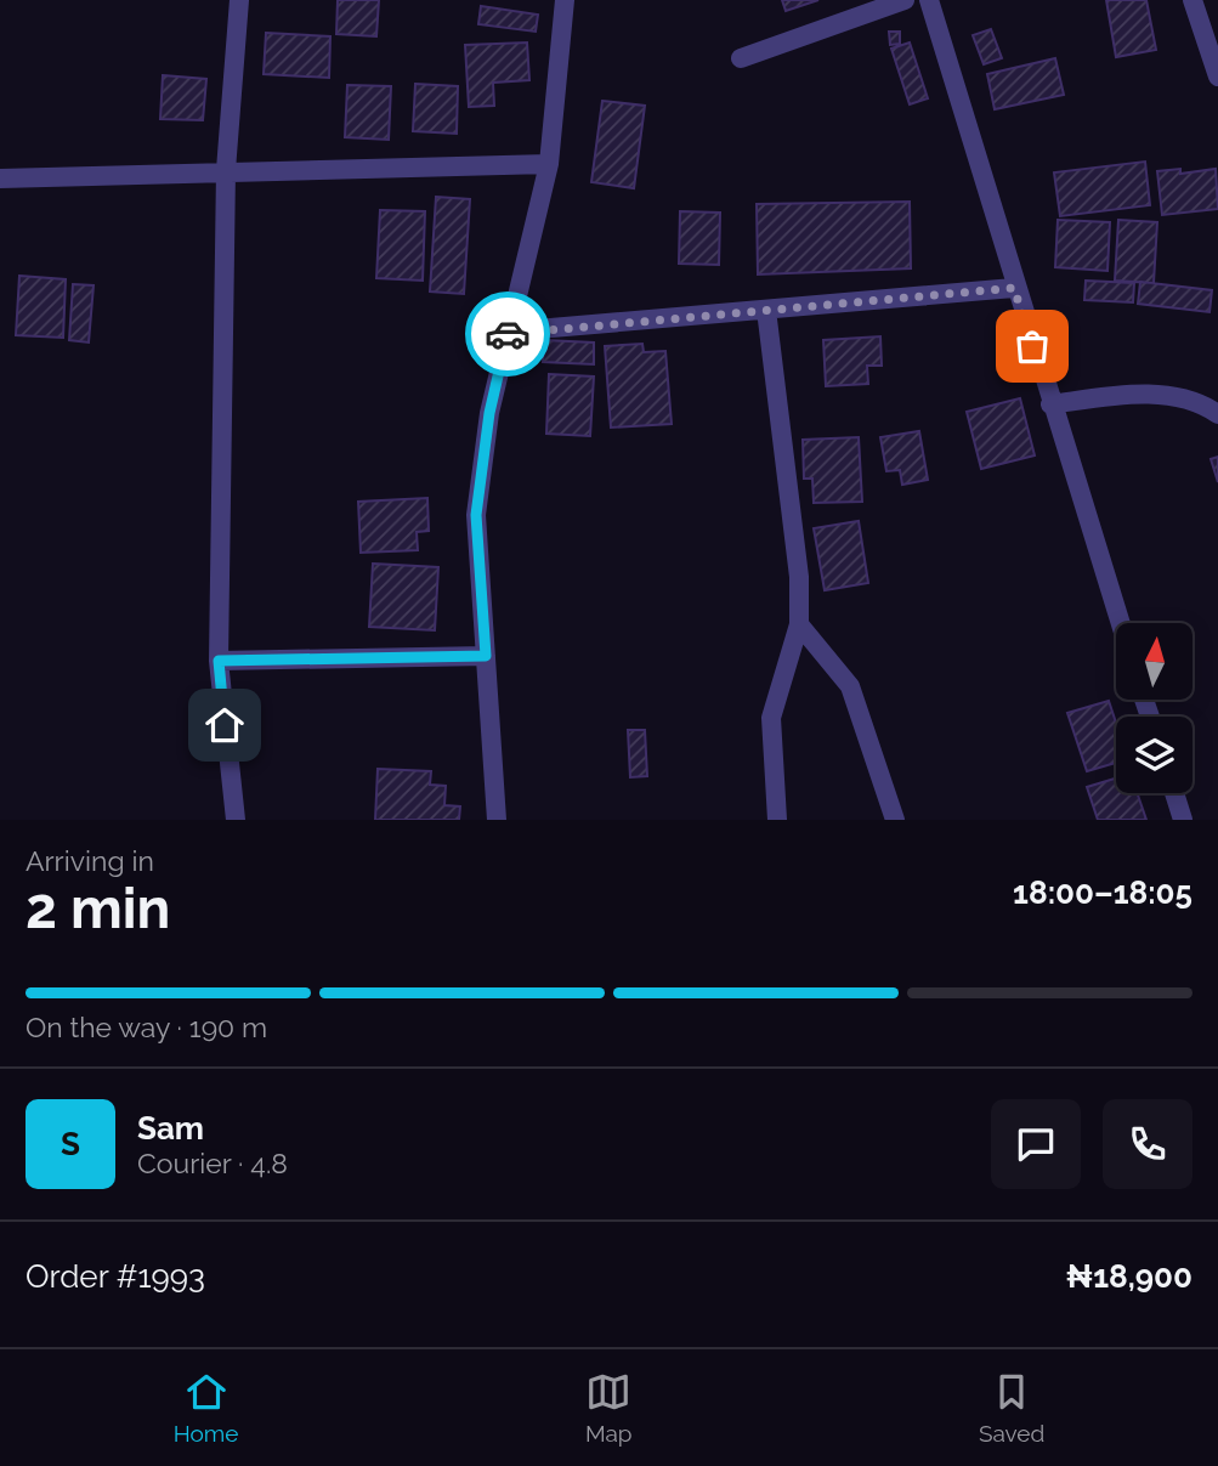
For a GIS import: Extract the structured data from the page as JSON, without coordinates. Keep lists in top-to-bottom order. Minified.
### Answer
{"north":"top","page":{"heading":["2 min","Arriving in","18:00–18:05"],"panel":["Sam","Courier · 4.8","Order #1993","₦18,900"],"bar":"On the way · 190 m","round":"S","tabs":["Home","Map","Saved"]}}
